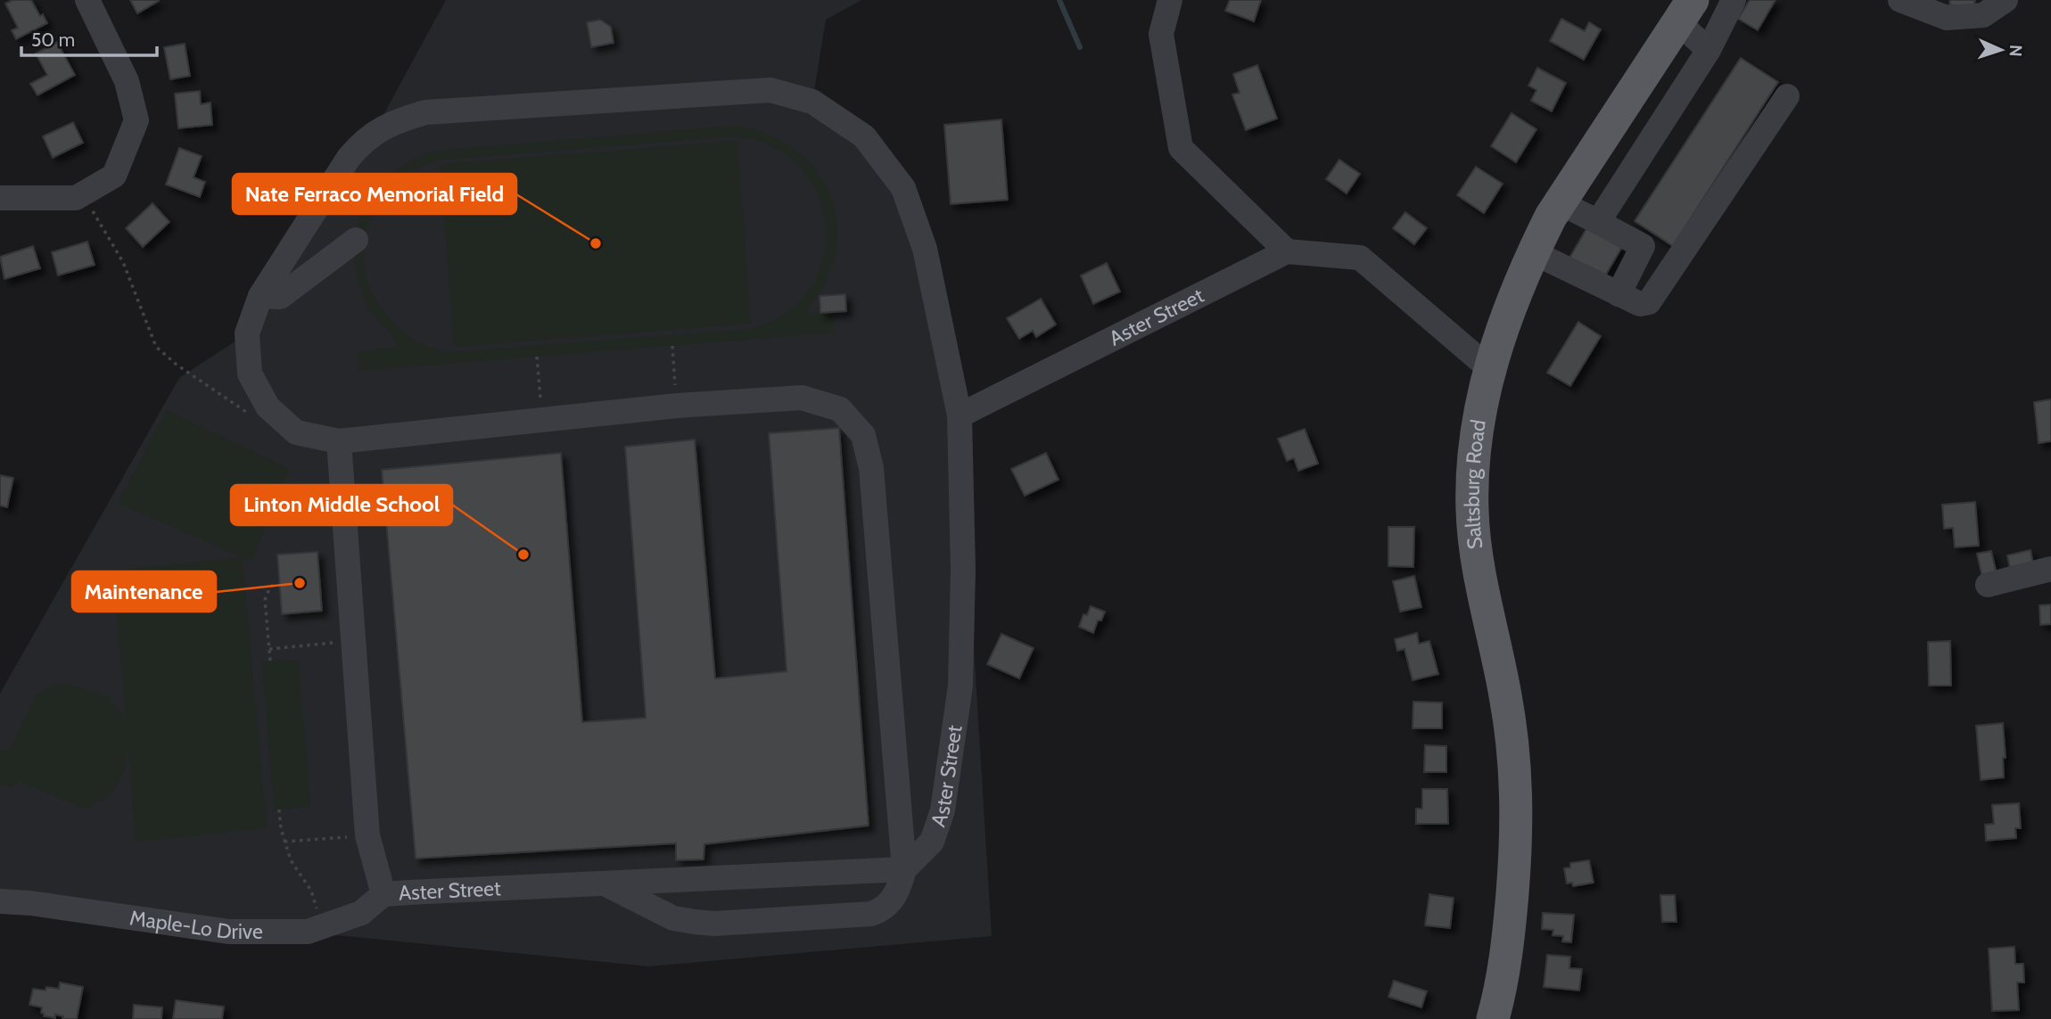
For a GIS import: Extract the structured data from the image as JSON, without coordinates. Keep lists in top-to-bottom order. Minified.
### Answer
{"streets":{"main road":["Saltsburg Road"],"street":["Aster Street","Maple-Lo Drive"]},"crossings":[["Aster Street","Maple-Lo Drive"]],"places":["Nate Ferraco Memorial Field","Linton Middle School","Maintenance"],"scale_bar":"50 m","north":"right"}
